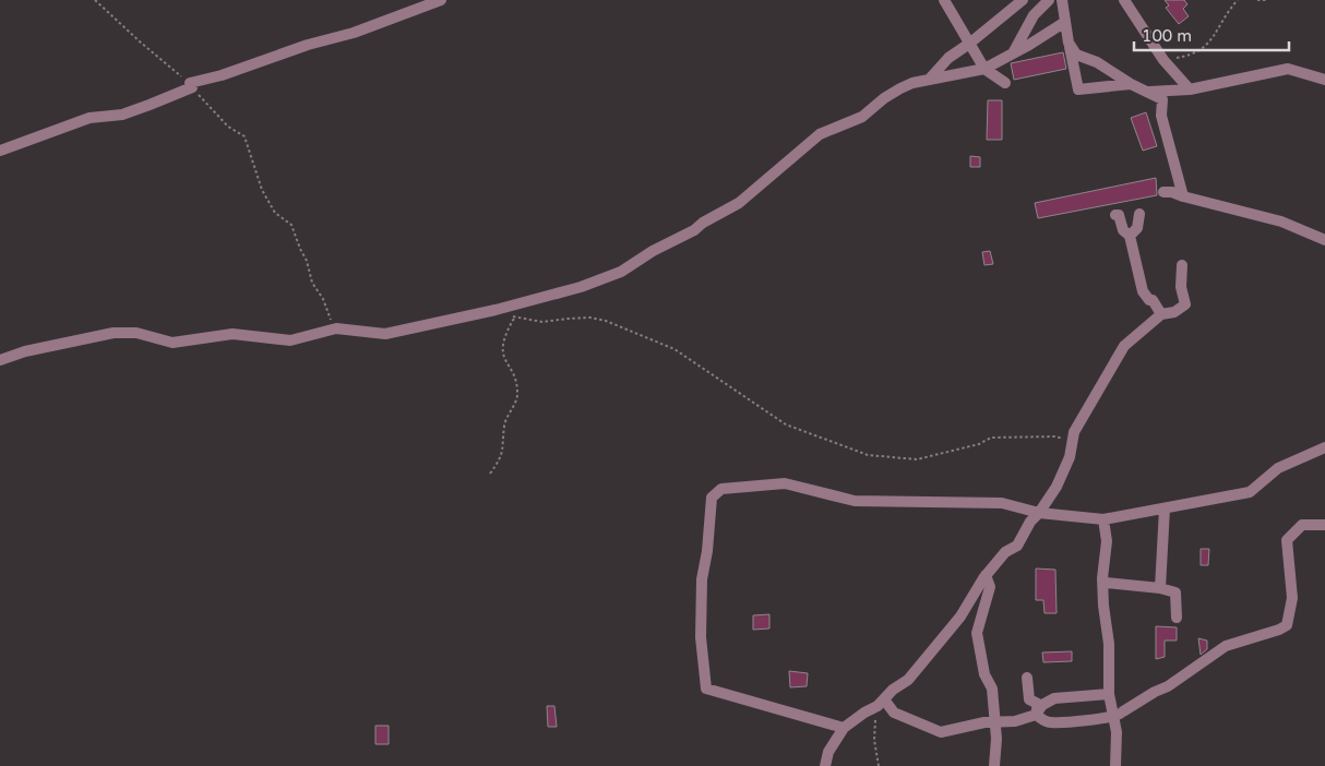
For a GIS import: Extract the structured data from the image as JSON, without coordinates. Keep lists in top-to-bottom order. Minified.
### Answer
{"scale_bar":"100 m"}
